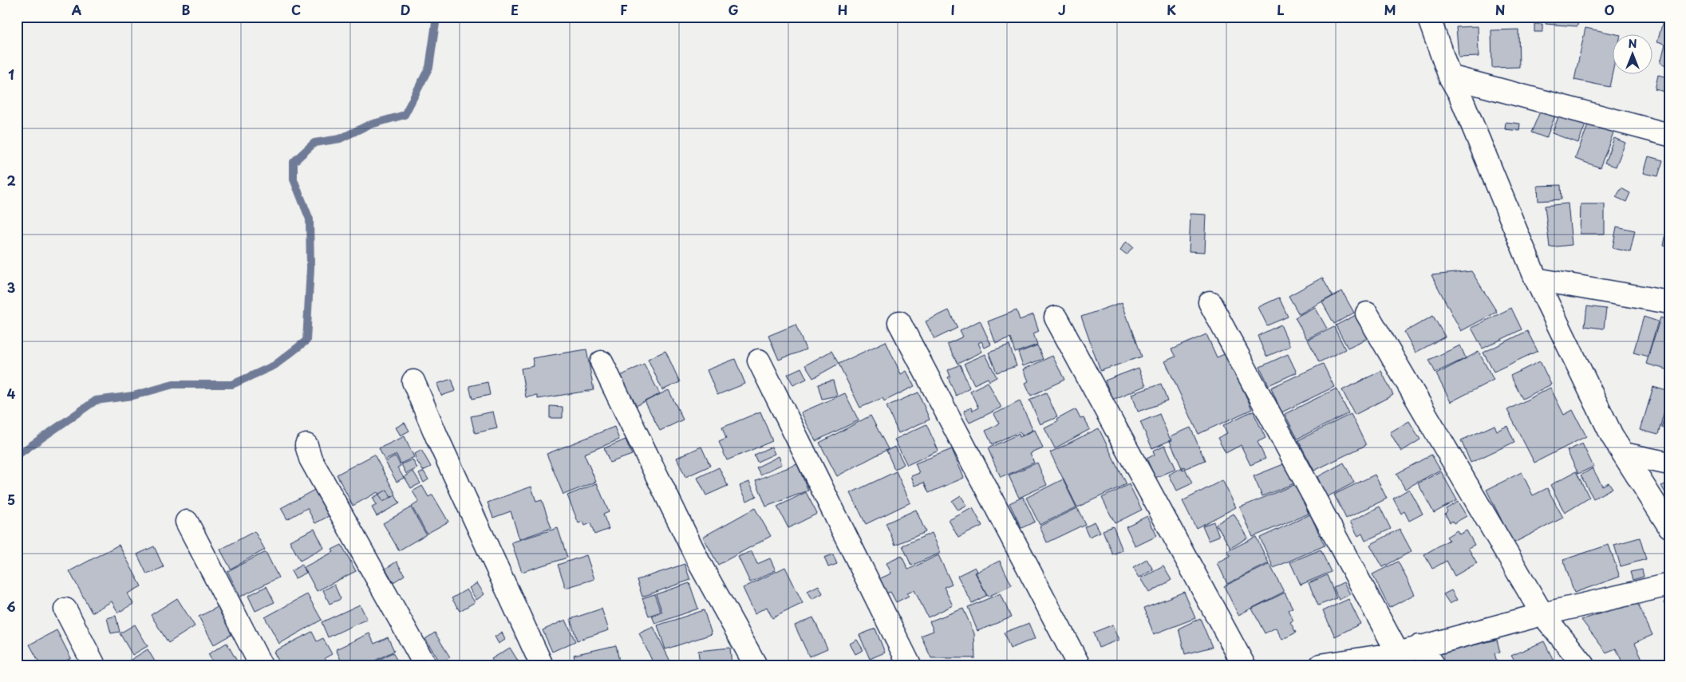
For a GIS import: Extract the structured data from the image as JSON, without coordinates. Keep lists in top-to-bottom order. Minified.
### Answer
{"north":"top","grid":{"columns":["A","B","C","D","E","F","G","H","I","J","K","L","M","N","O"],"rows":["1","2","3","4","5","6"]}}
